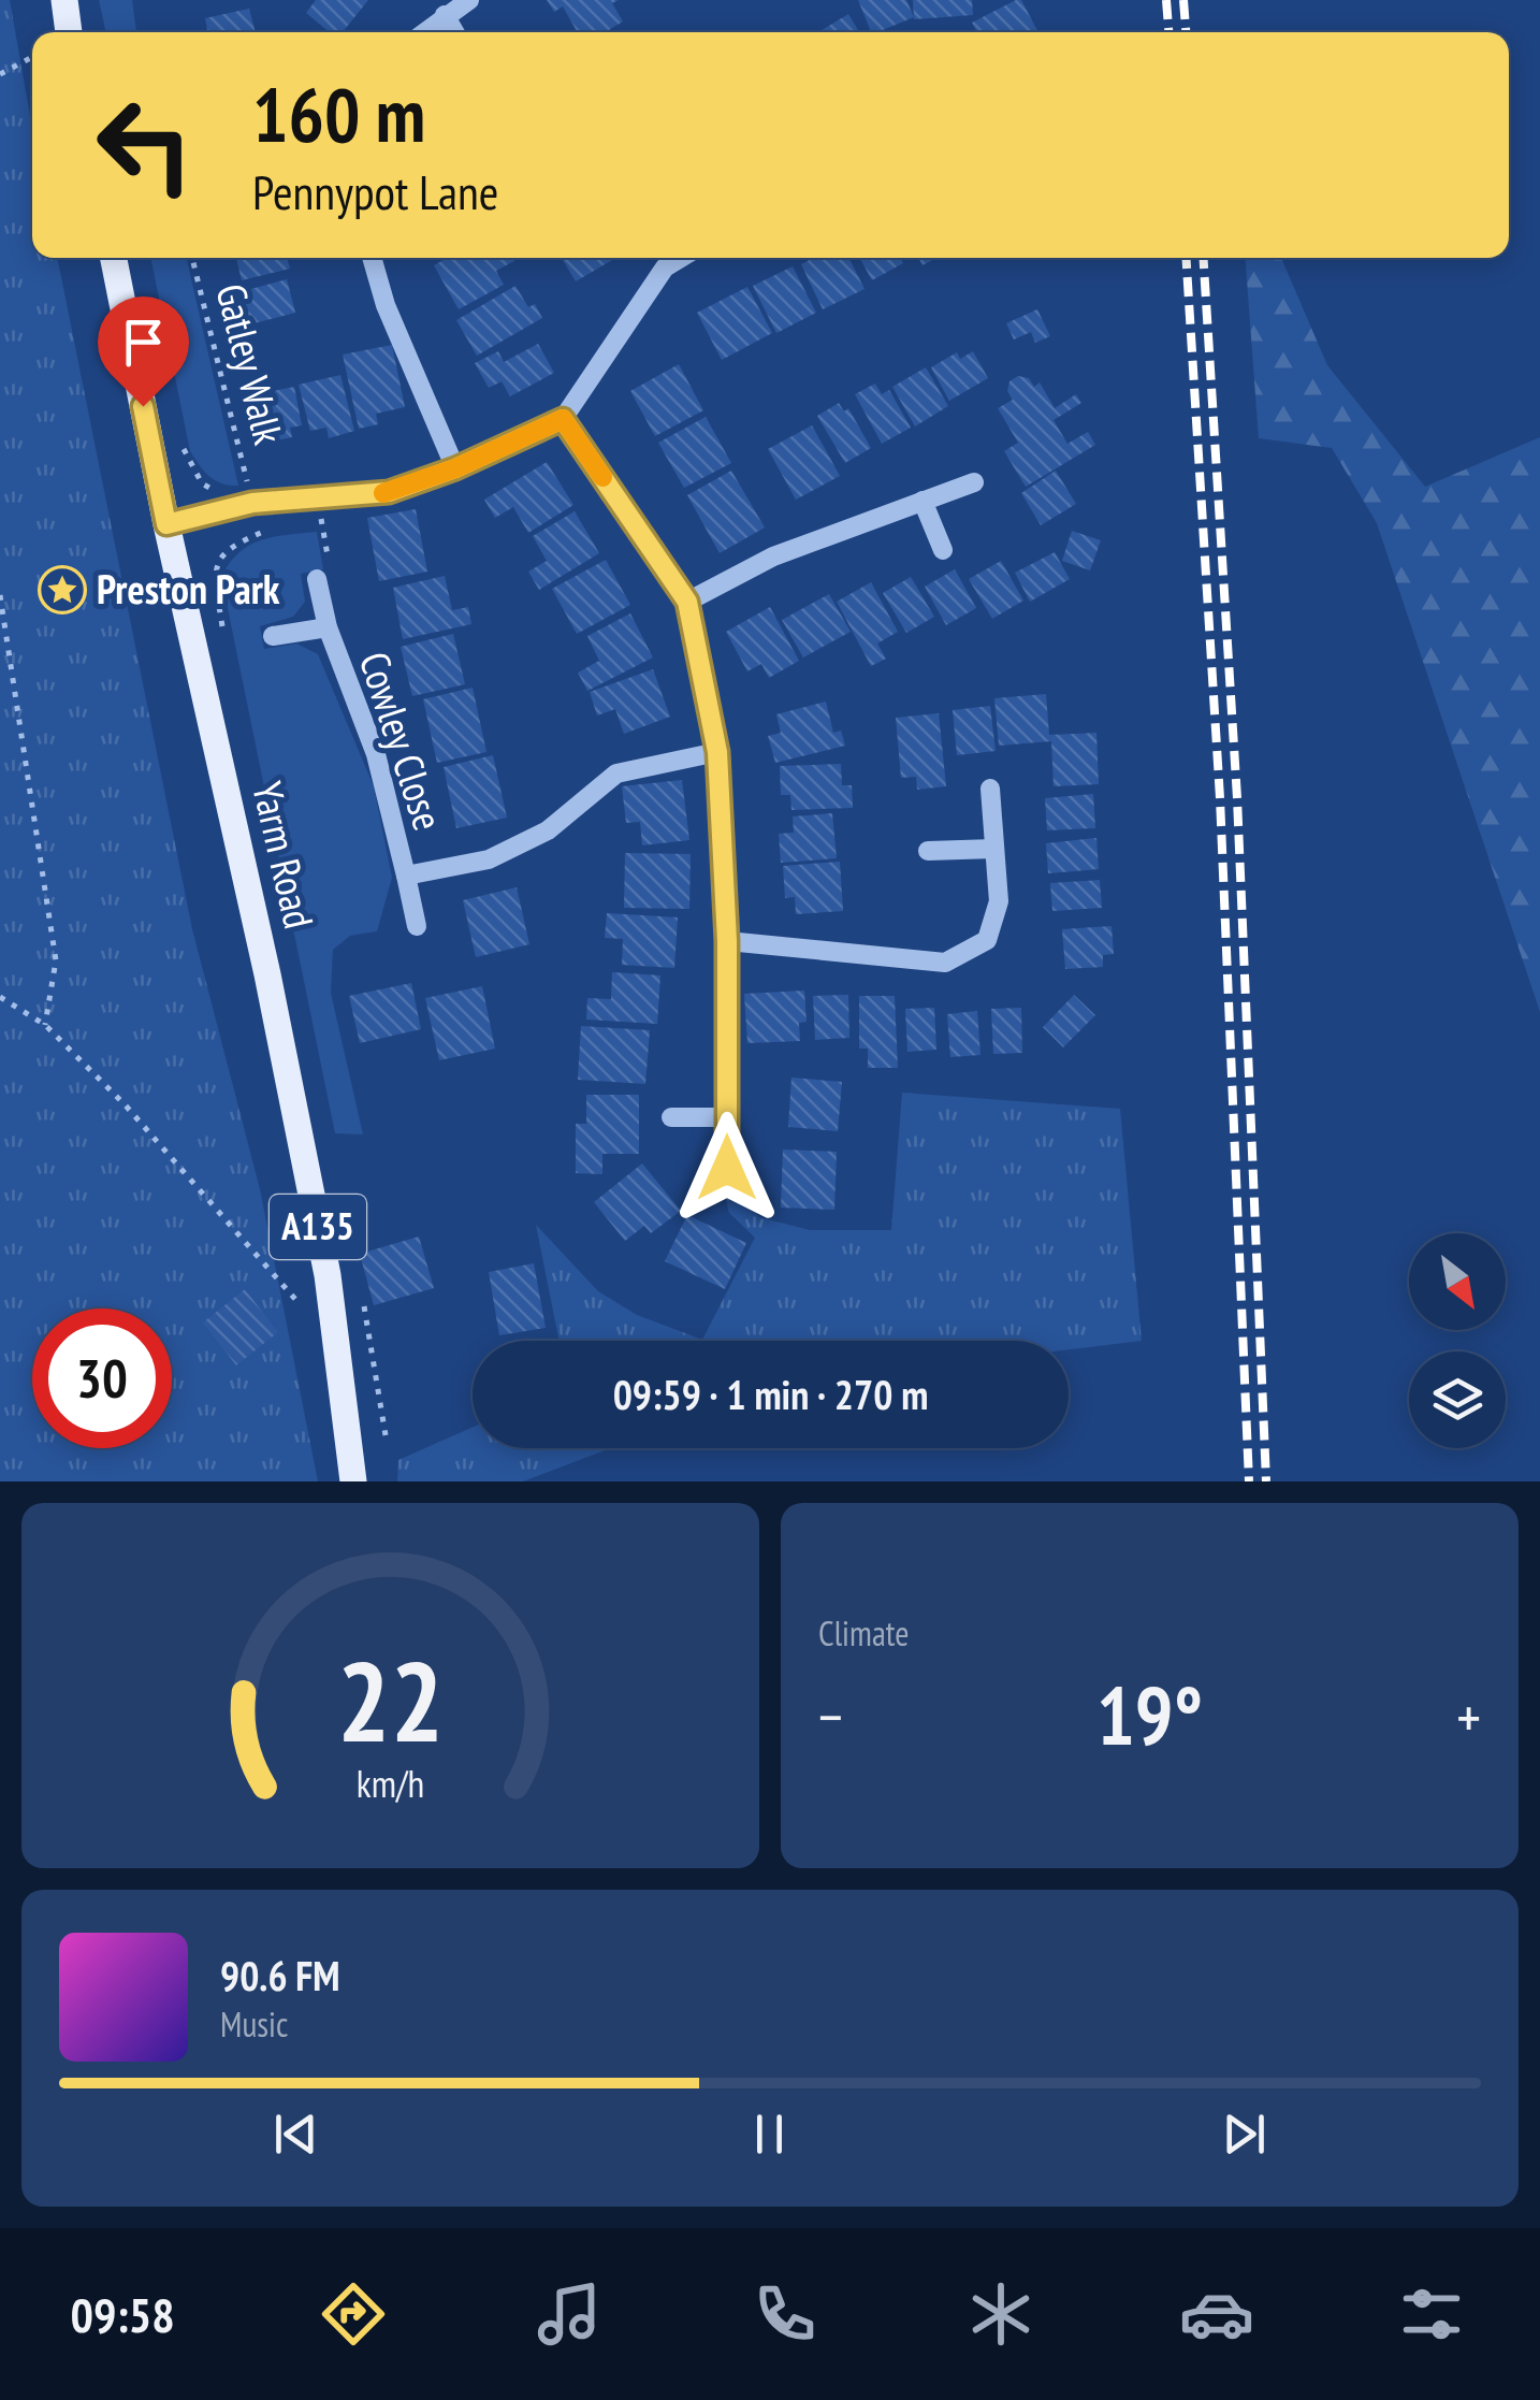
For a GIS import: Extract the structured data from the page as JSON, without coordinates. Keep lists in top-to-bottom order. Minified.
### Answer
{"streets":{"main road":["Yarm Road","A135"],"street":["Cowley Close"],"path":["Gatley Walk"]},"places":{"place":["Preston Park"]},"north":"bottom right","page":{"turn":["160 m","Pennypot Lane"],"limit":"30","trip":"09:59 · 1 min · 270 m","tile":"Climate","heat":["−","19°","+"],"song":["90.6 FM","Music"],"tabs":"09:58","gauge":["22","km/h"]}}
